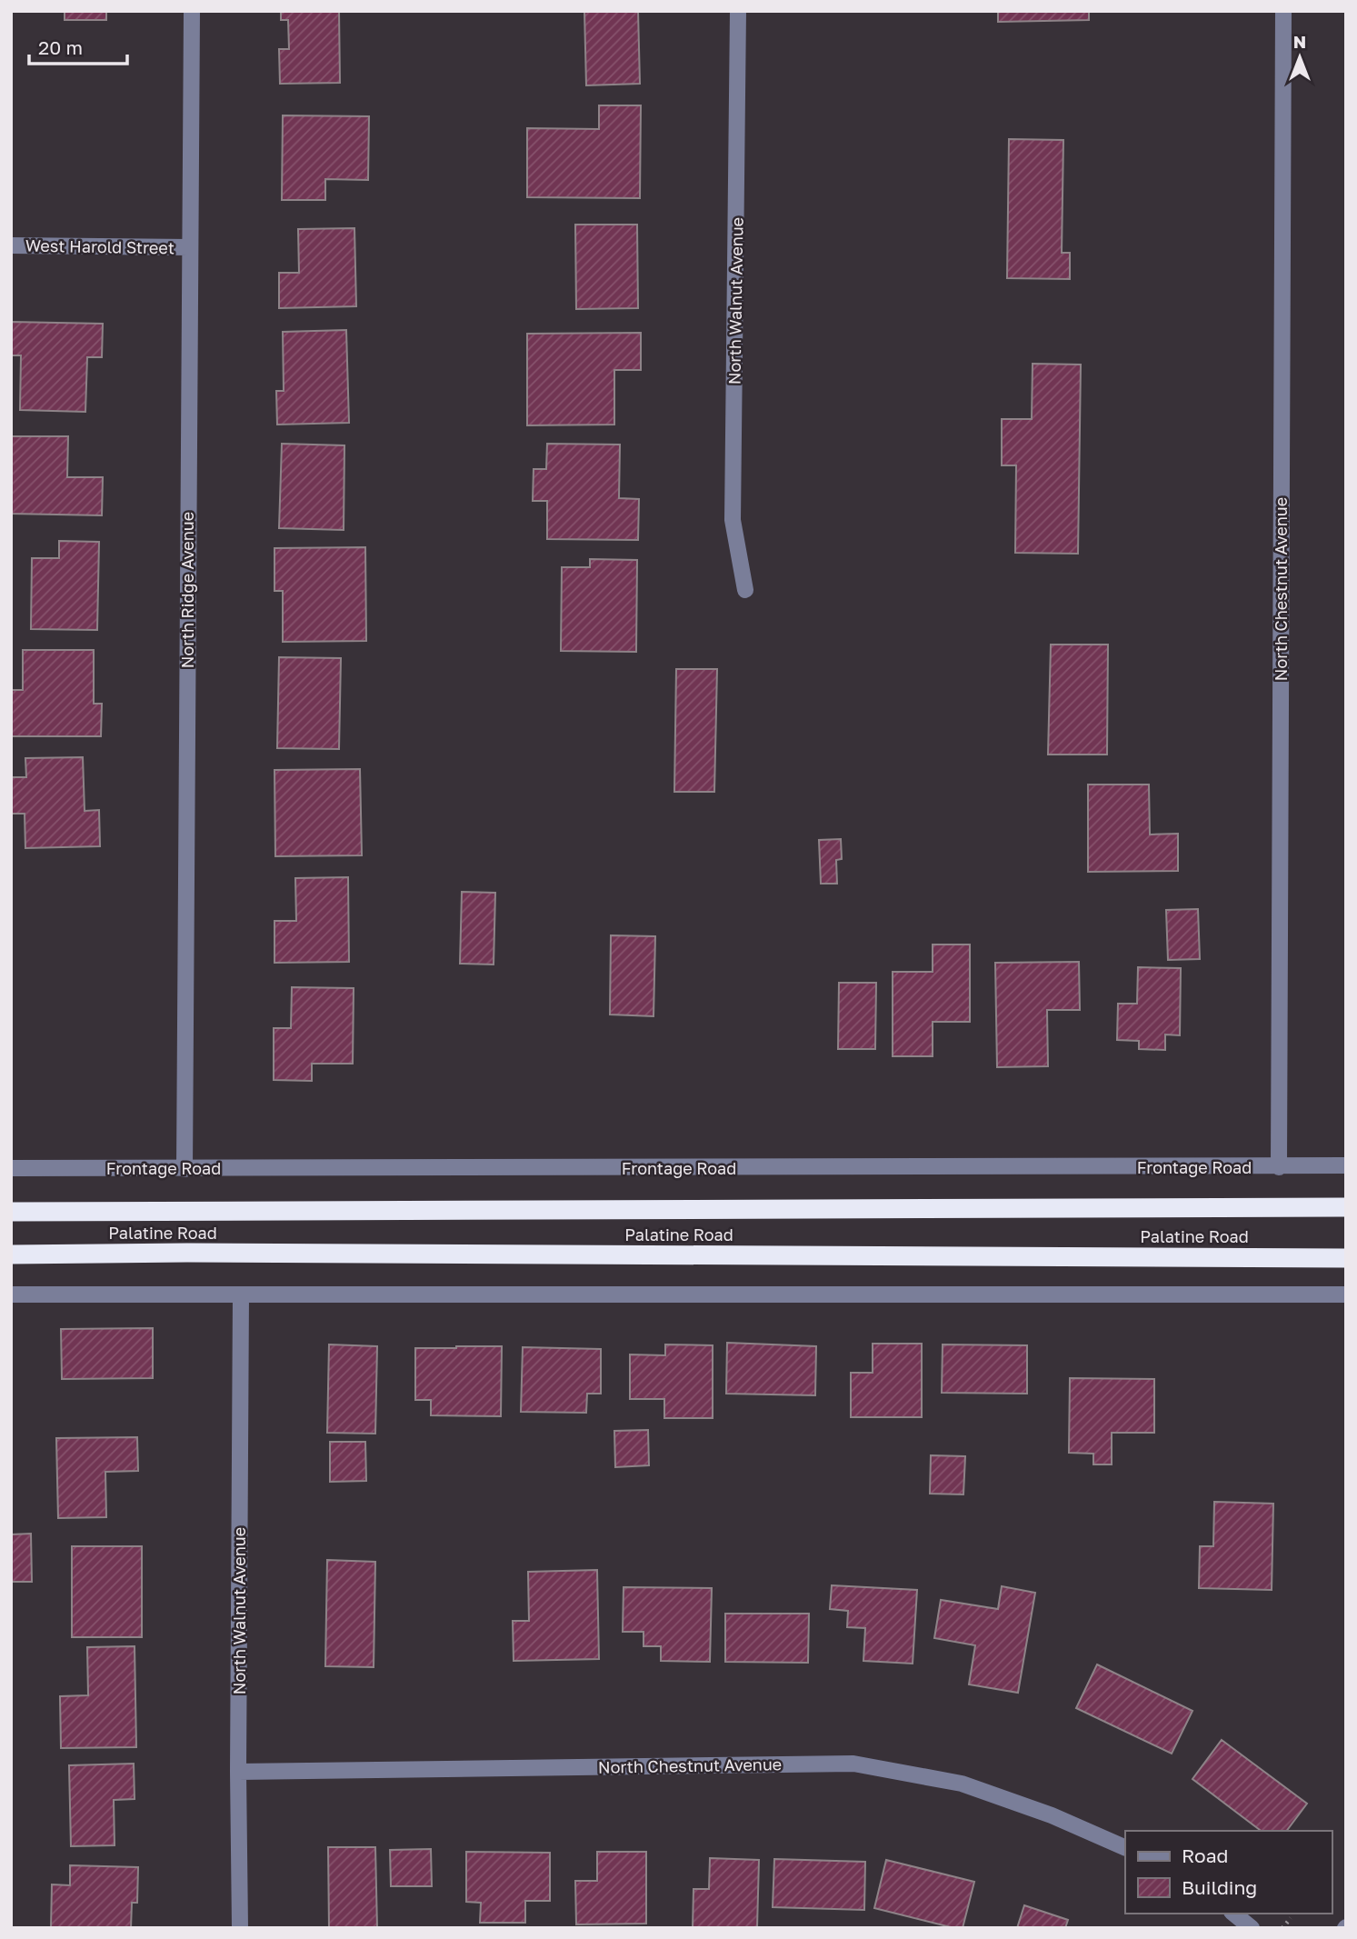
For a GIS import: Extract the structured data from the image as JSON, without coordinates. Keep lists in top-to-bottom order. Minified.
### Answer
{"streets":{"highway":["Palatine Road"],"street":["West Harold Street","North Walnut Avenue","North Chestnut Avenue","North Ridge Avenue","Frontage Road"]},"crossings":[["West Harold Street","North Ridge Avenue"],["North Walnut Avenue","North Chestnut Avenue"],["North Chestnut Avenue","Frontage Road"],["North Ridge Avenue","Frontage Road"]],"legend":["Road","Building"],"scale_bar":"20 m","north":"top"}
